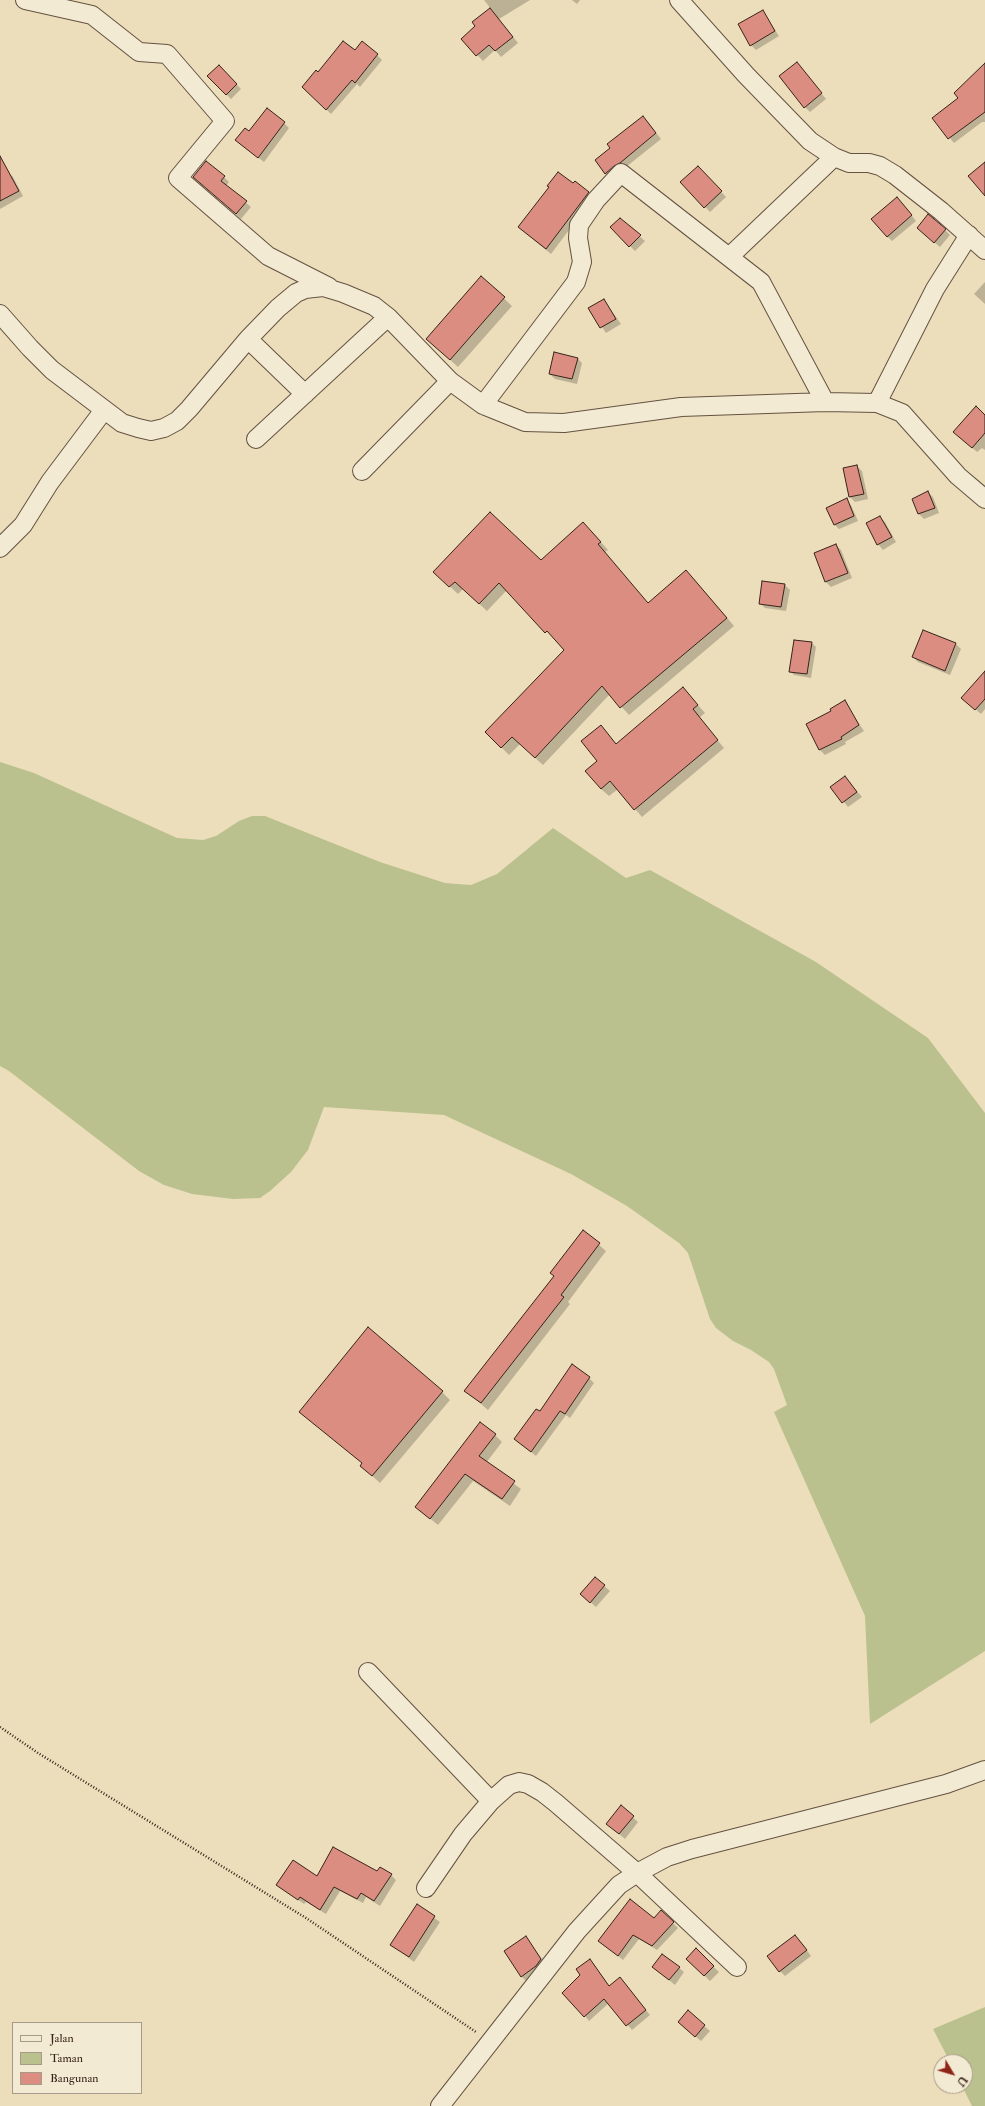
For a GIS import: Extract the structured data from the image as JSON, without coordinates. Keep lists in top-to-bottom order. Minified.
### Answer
{"legend":["Jalan","Taman","Bangunan"],"north":"bottom right"}
